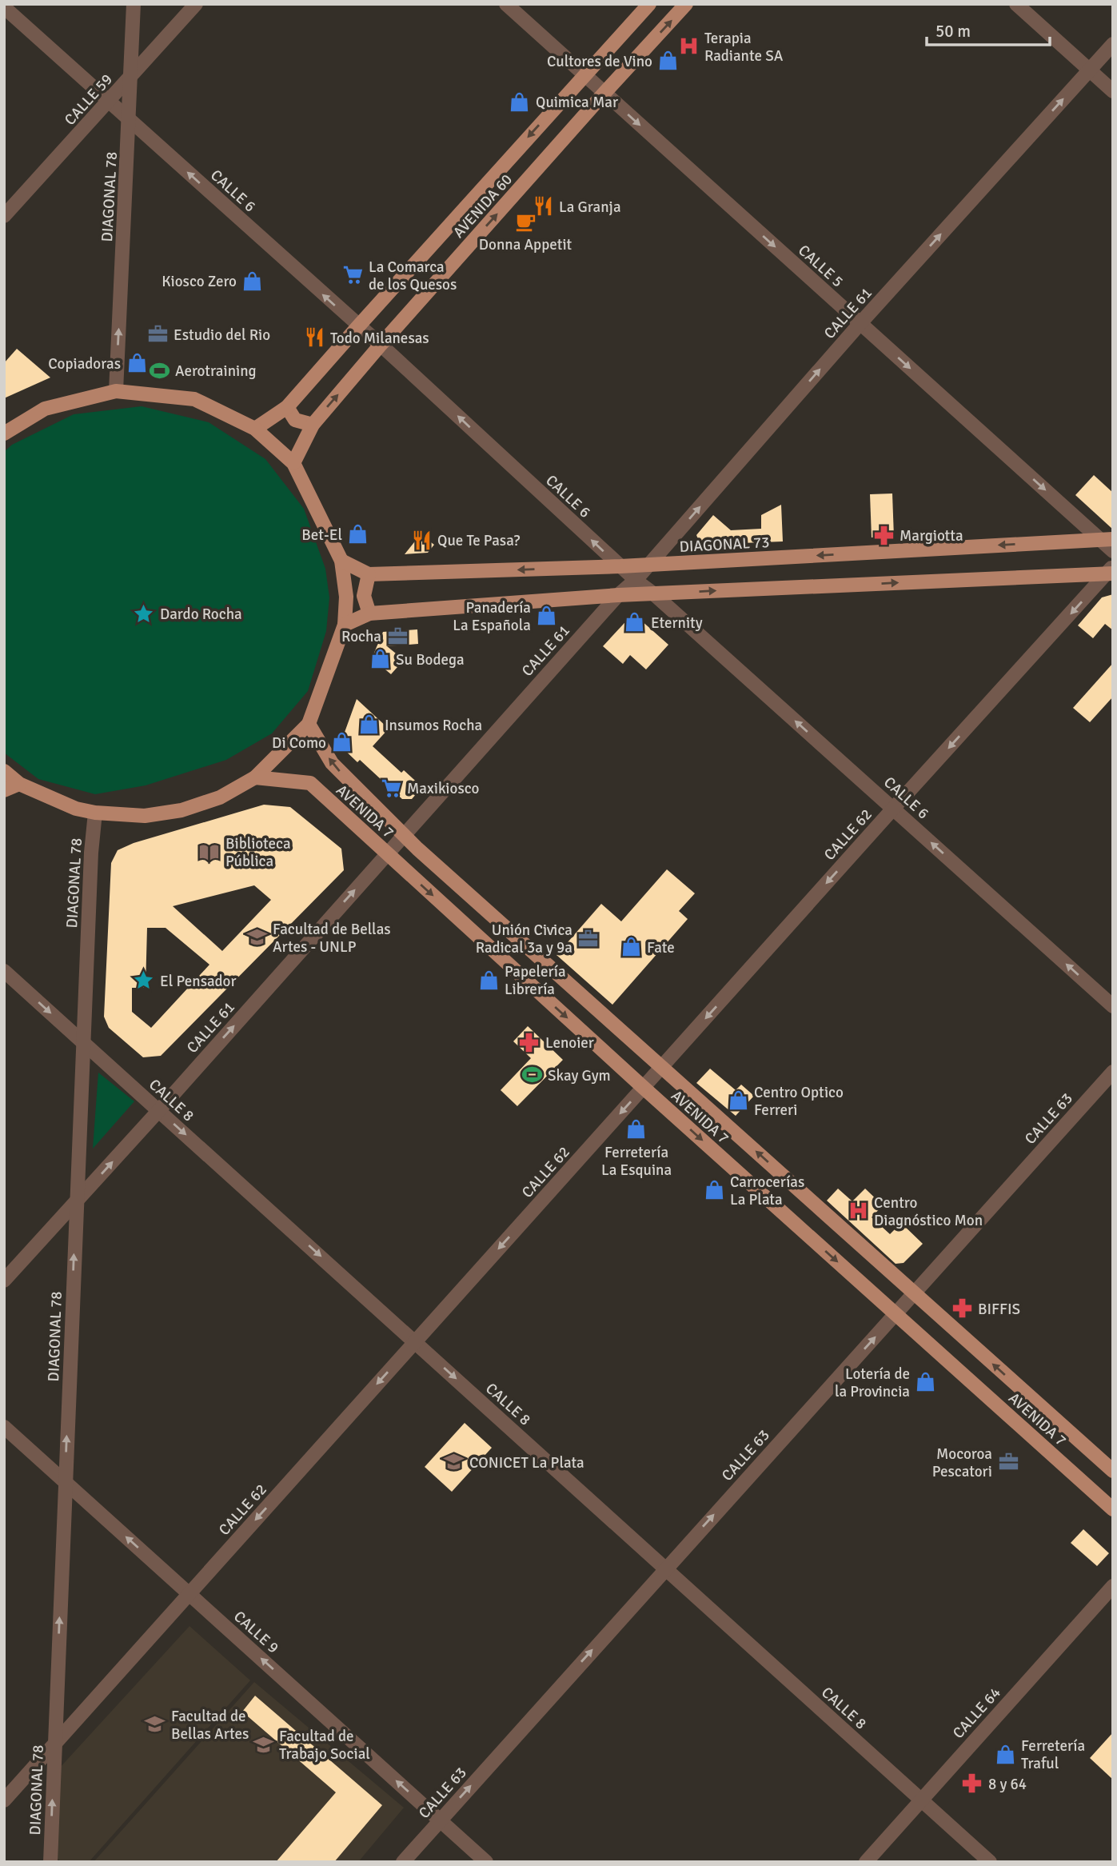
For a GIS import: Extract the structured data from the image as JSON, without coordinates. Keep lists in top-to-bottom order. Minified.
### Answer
{"streets":{"main road":["AVENIDA 60","DIAGONAL 73","AVENIDA 7"],"street":["CALLE 59","CALLE 6","DIAGONAL 78","CALLE 5","CALLE 61","CALLE 62","CALLE 8","CALLE 63","CALLE 9","CALLE 64"]},"crossings":[["CALLE 59","CALLE 6"],["CALLE 59","DIAGONAL 78"],["CALLE 6","DIAGONAL 78"],["CALLE 6","AVENIDA 60"],["CALLE 6","CALLE 61"],["CALLE 6","DIAGONAL 73"],["CALLE 6","CALLE 62"],["DIAGONAL 78","CALLE 61"],["DIAGONAL 78","CALLE 62"],["DIAGONAL 78","CALLE 8"],["DIAGONAL 78","CALLE 9"],["AVENIDA 60","CALLE 5"],["CALLE 5","CALLE 61"],["CALLE 5","DIAGONAL 73"],["CALLE 61","DIAGONAL 73"],["CALLE 61","AVENIDA 7"],["CALLE 61","CALLE 8"],["AVENIDA 7","CALLE 62"],["AVENIDA 7","CALLE 63"],["CALLE 62","CALLE 8"],["CALLE 62","CALLE 9"],["CALLE 8","CALLE 63"],["CALLE 8","CALLE 64"],["CALLE 63","CALLE 9"]],"one_way":["CALLE 6","DIAGONAL 78","CALLE 5","CALLE 61","CALLE 62","CALLE 8","CALLE 63","CALLE 9"],"places":{"hospital":["Terapia Radiante SA","Centro Diagnóstico Mon"],"shop":["Cultores de Vino","Quimica Mar","Kiosco Zero","Copiadoras","Bet-El","Panadería La Española","Eternity","Su Bodega","Insumos Rocha","Di Como","Fate","Papelería Librería","Centro Optico Ferreri","Ferretería La Esquina","Carrocerías La Plata","Lotería de la Provincia","Ferretería Traful"],"restaurant":["La Granja","Todo Milanesas","Que Te Pasa?"],"cafe":["Donna Appetit"],"supermarket":["La Comarca de los Quesos","Maxikiosco"],"office":["Estudio del Rio","Rocha","Unión Civica Radical 3a y 9a","Mocoroa Pescatori"],"sports":["Aerotraining","Skay Gym"],"pharmacy":["Margiotta","Lenoier","BIFFIS","8 y 64"],"place":["Dardo Rocha","El Pensador"],"library":["Biblioteca Pública"],"school or university":["Facultad de Bellas Artes - UNLP","CONICET La Plata","Facultad de Bellas Artes","Facultad de Trabajo Social"]},"scale_bar":"50 m"}
